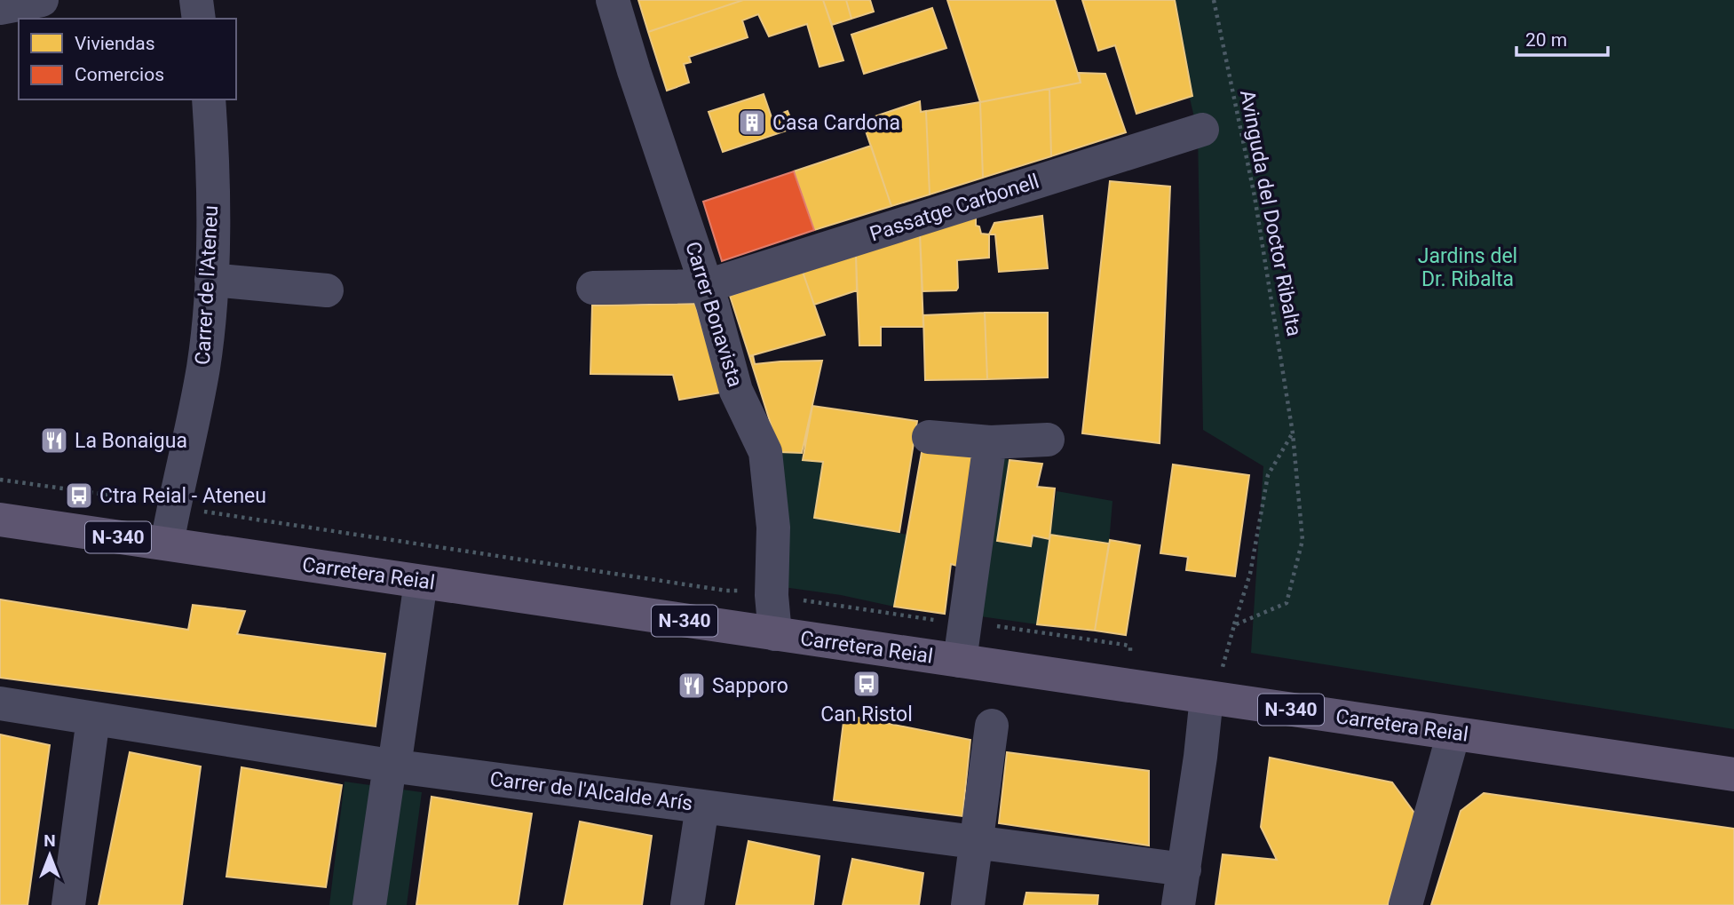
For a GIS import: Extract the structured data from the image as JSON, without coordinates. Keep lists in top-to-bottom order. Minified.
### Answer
{"streets":{"main road":["N-340","Carretera Reial"],"street":["Passatge Carbonell","Carrer de l'Ateneu","Carrer Bonavista","Carrer de l'Alcalde Arís"],"path":["Avinguda del Doctor Ribalta"]},"crossings":[["Passatge Carbonell","Carrer Bonavista"],["Carrer de l'Ateneu","Carretera Reial"],["Carrer Bonavista","Carretera Reial"]],"parks":["Jardins del Dr. Ribalta"],"places":{"building":["Casa Cardona"],"restaurant":["La Bonaigua","Sapporo"],"bus stop":["Ctra Reial - Ateneu","Can Ristol"]},"legend":["Viviendas","Comercios"],"scale_bar":"20 m","north":"top"}
